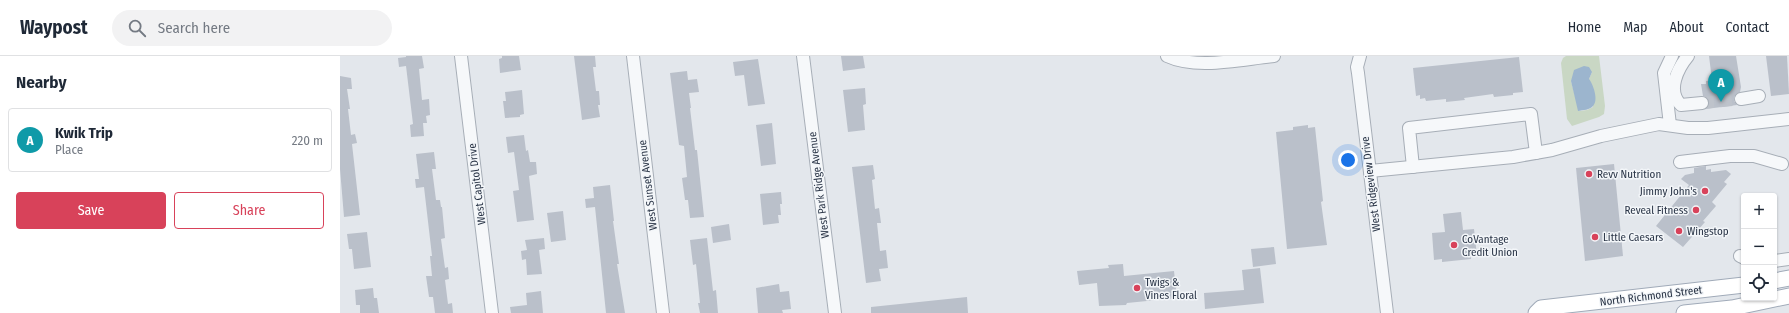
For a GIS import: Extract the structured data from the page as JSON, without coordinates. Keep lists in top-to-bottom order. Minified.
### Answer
{"streets":{"main road":["North Richmond Street"],"street":["West Capitol Drive","West Ridgeview Drive","West Sunset Avenue","West Park Ridge Avenue"]},"places":["Revv Nutrition","Jimmy John's","Reveal Fitness","Wingstop","Little Caesars","CoVantage Credit Union","Twigs & Vines Floral"],"page":{"header":"Waypost","search":"Search here","nav":["Home","Map","About","Contact"],"heading":"Nearby","pins":"A","list":[{"mark":"A","name":"Kwik Trip","note":"Place","value":"220 m"}],"buttons":["Save","Share"],"map_buttons":["+","−"]}}
